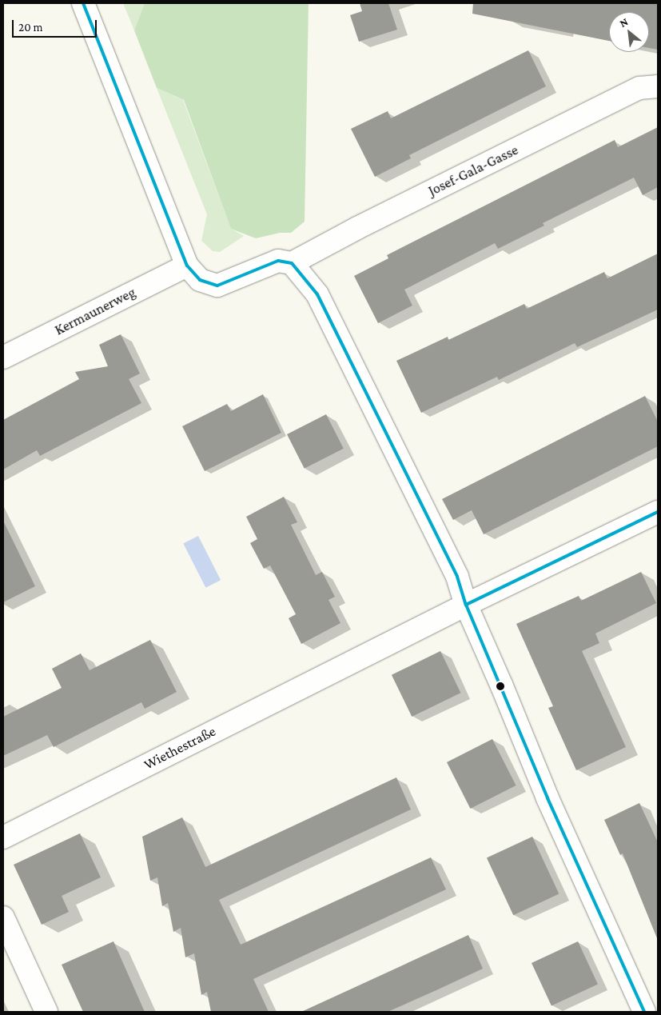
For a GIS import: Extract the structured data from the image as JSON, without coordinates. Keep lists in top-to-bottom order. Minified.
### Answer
{"streets":{"street":["Josef-Gala-Gasse","Kermaunerweg","Wiethestraße"]},"scale_bar":"20 m","north":"top left"}
